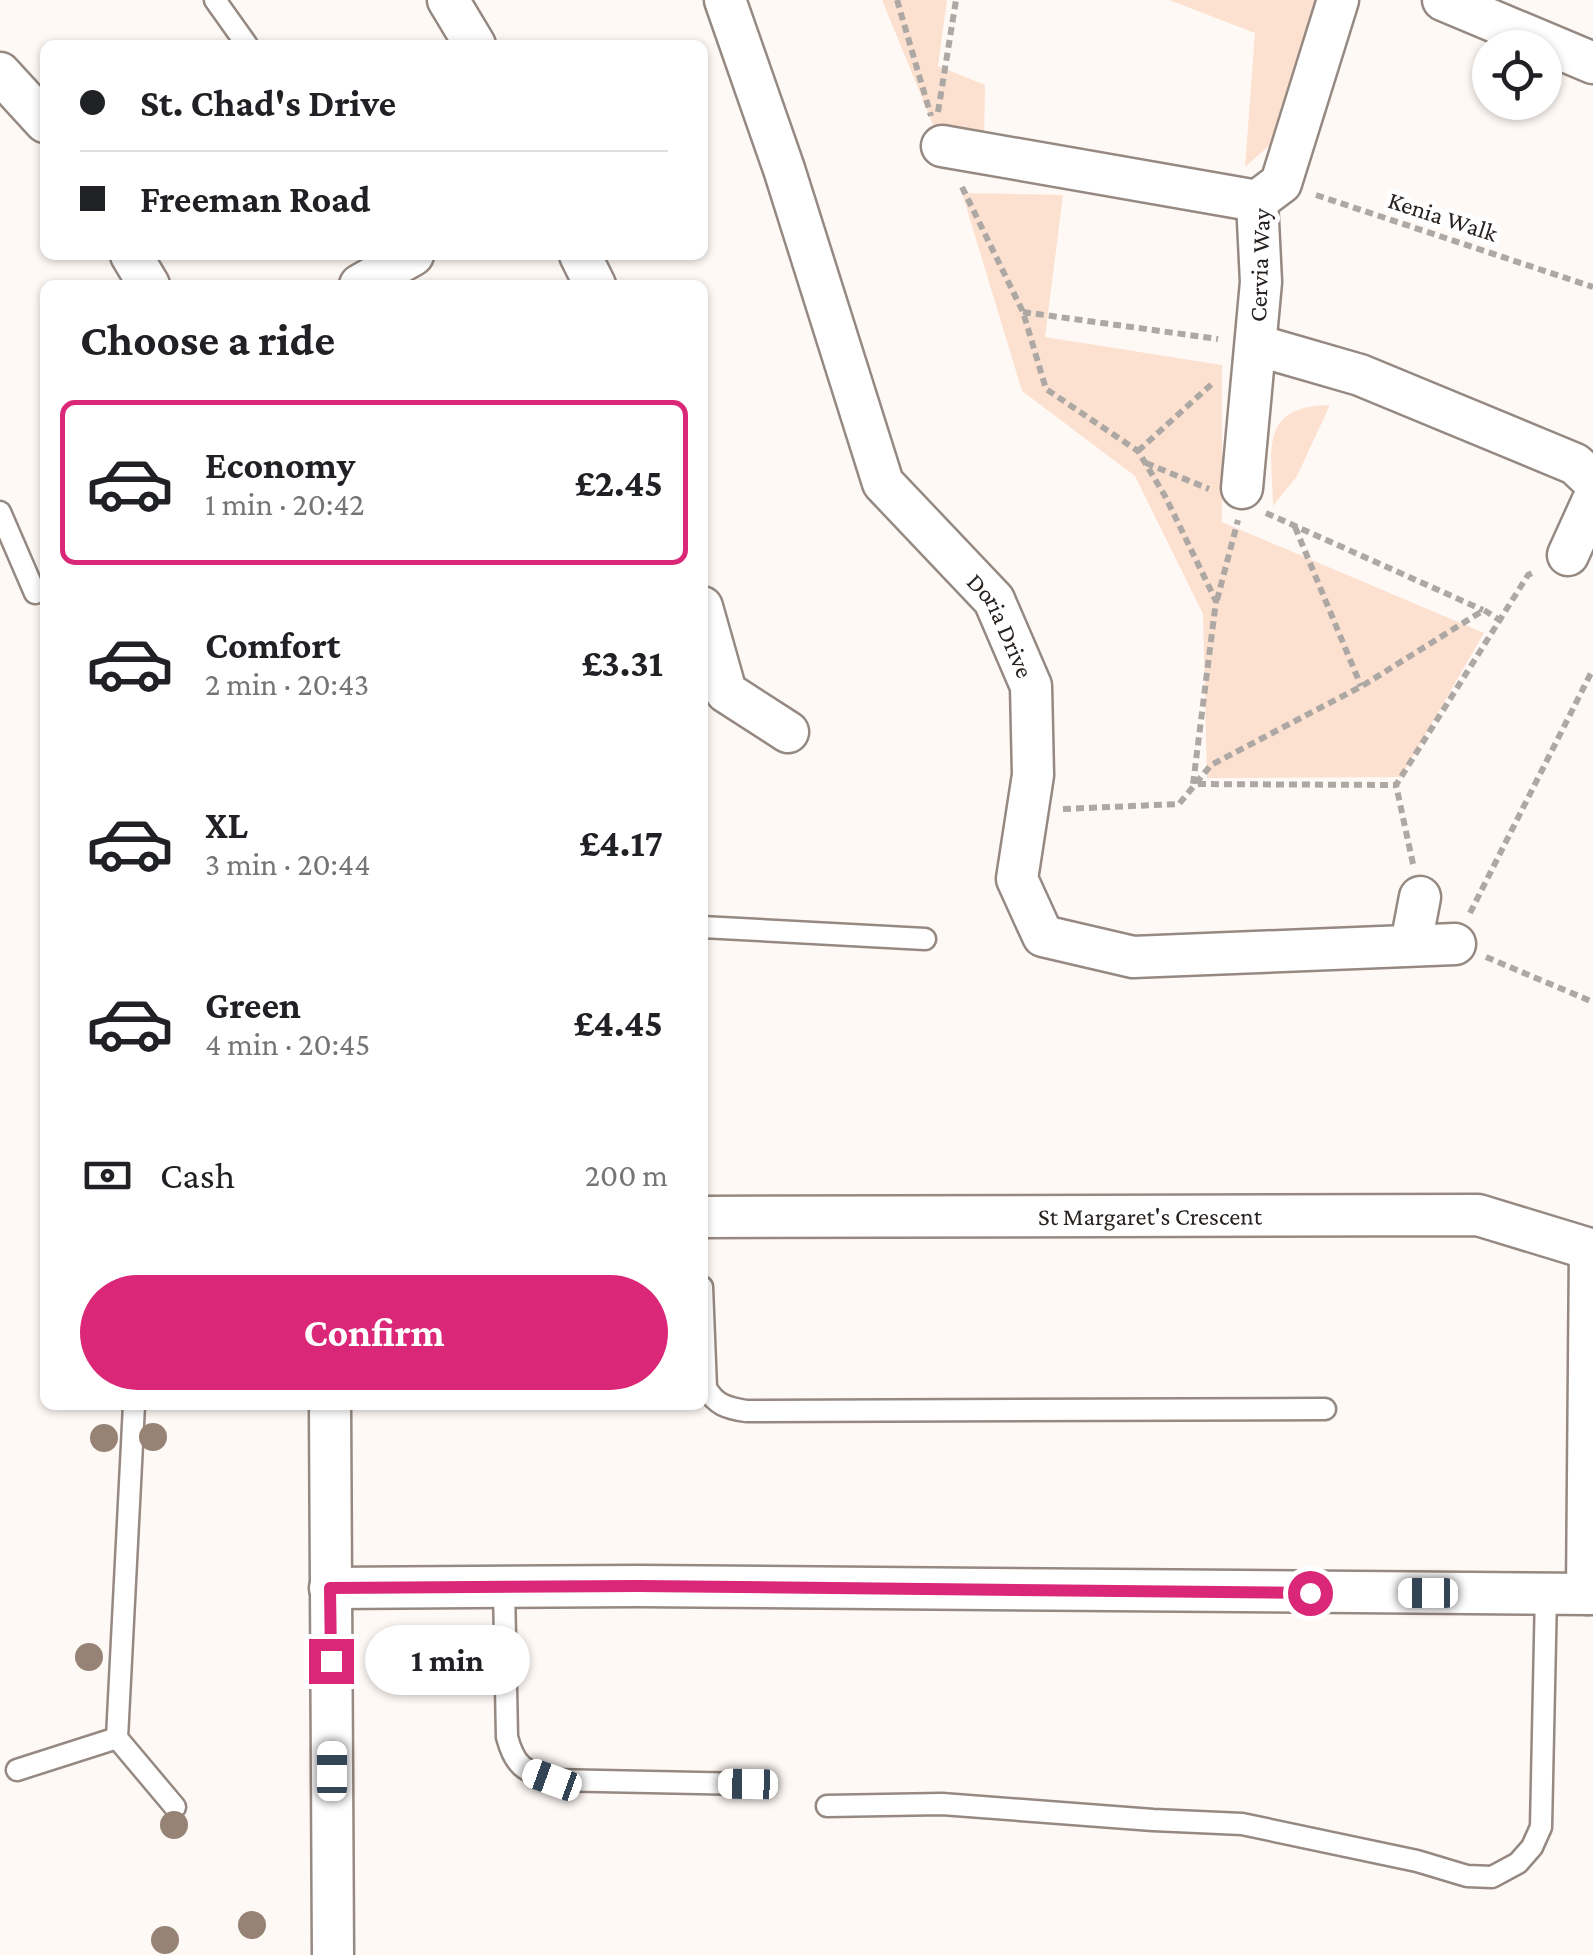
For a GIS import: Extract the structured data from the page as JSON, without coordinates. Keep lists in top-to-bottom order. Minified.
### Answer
{"streets":{"street":["Cervia Way","Doria Drive","St Margaret's Crescent"],"path":["Kenia Walk"]},"crossings":[["Kenia Walk","Cervia Way"]],"page":{"banner":["St. Chad's Drive","Freeman Road"],"heading":"Choose a ride","list":[{"name":"Economy","note":"1 min · 20:42","value":"£2.45"},{"name":"Comfort","note":"2 min · 20:43","value":"£3.31"},{"name":"XL","note":"3 min · 20:44","value":"£4.17"},{"name":"Green","note":"4 min · 20:45","value":"£4.45"}],"pay":["Cash","200 m"],"buttons":"Confirm","bubble":"1 min"}}
